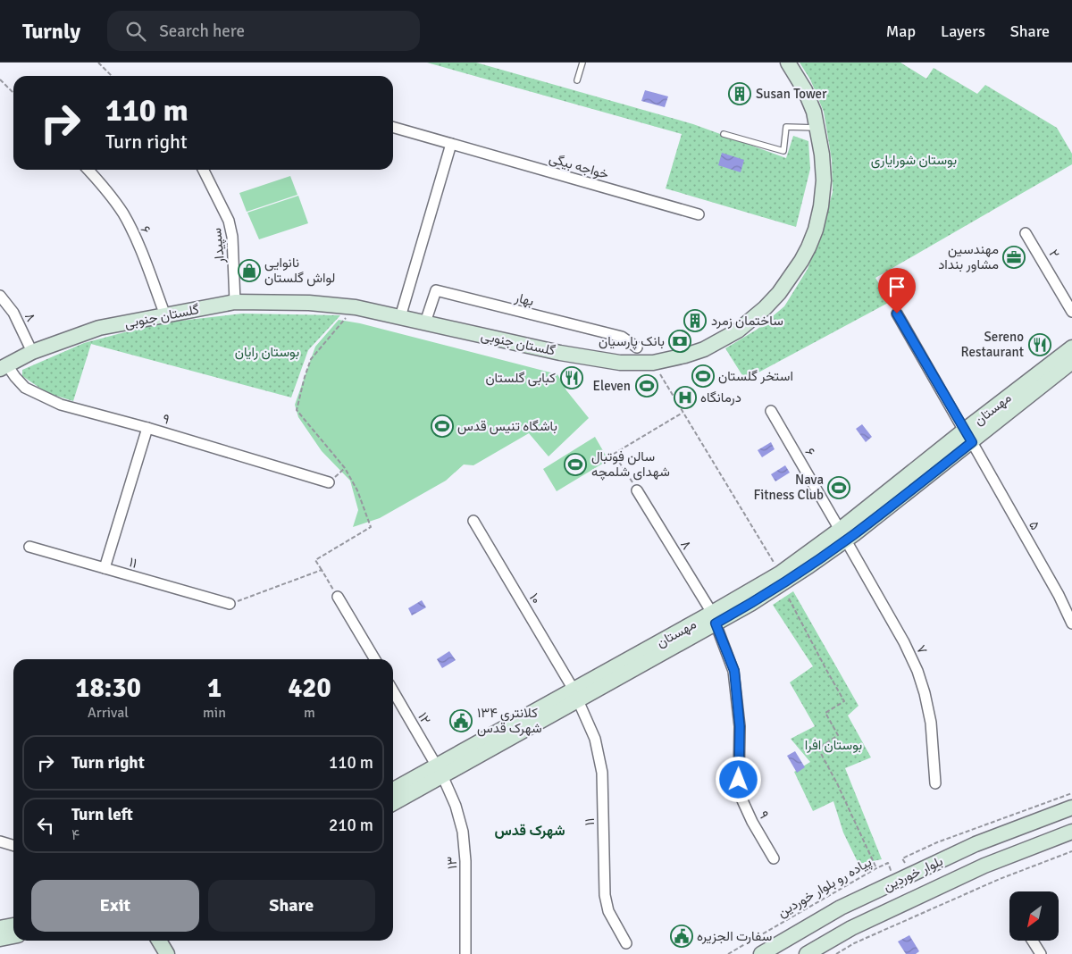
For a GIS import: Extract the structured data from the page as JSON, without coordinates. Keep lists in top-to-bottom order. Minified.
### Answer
{"streets":{"street":["خواجه بیگی","۶","سپیدار","۲","بهار","گلستان جنوبی","۸","مهستان","۹","۵","۱۱","۱۰","۷","۱۲","۱۳","بلوار خوردین"],"path":["پیاده رو بلوار خوردین"]},"crossings":[["۶","گلستان جنوبی"],["۶","مهستان"],["۶","۷"],["سپیدار","گلستان جنوبی"],["بهار","گلستان جنوبی"],["گلستان جنوبی","۸"],["گلستان جنوبی","۹"],["۸","مهستان"],["۸","۹"],["مهستان","۹"],["مهستان","۵"],["مهستان","۱۱"],["مهستان","۱۰"],["مهستان","۷"],["مهستان","۱۲"],["مهستان","۱۳"],["۱۱","۱۰"],["۱۲","۱۳"]],"districts":["شهرک قدس"],"parks":["بوستان شورایاری","بوستان رایان","بوستان افرا"],"places":{"building":["Susan Tower","ساختمان زمرد"],"office":["مهندسین مشاور بنداد"],"shop":["نانوایی لواش گلستان"],"bank":["بانک پارسیان"],"restaurant":["Sereno Restaurant","کبابی گلستان"],"sports":["استخر گلستان","Eleven","باشگاه تنیس قدس","سالن فوتبال شهدای شلمچه","Nava Fitness Club"],"hospital":["درمانگاه"],"public building":["کلانتری ۱۳۴ شهرک قدس","سفارت الجزیره"]},"north":"bottom left","page":{"header":"Turnly","search":"Search here","nav":["Map","Layers","Share"],"turn":["110 m","Turn right"],"eta":["18:30","Arrival","1","min","420","m"],"list":[{"name":"Turn right","value":"110 m"},{"name":"Turn left","note":"۴","value":"210 m"}],"buttons":["Exit","Share"]}}
